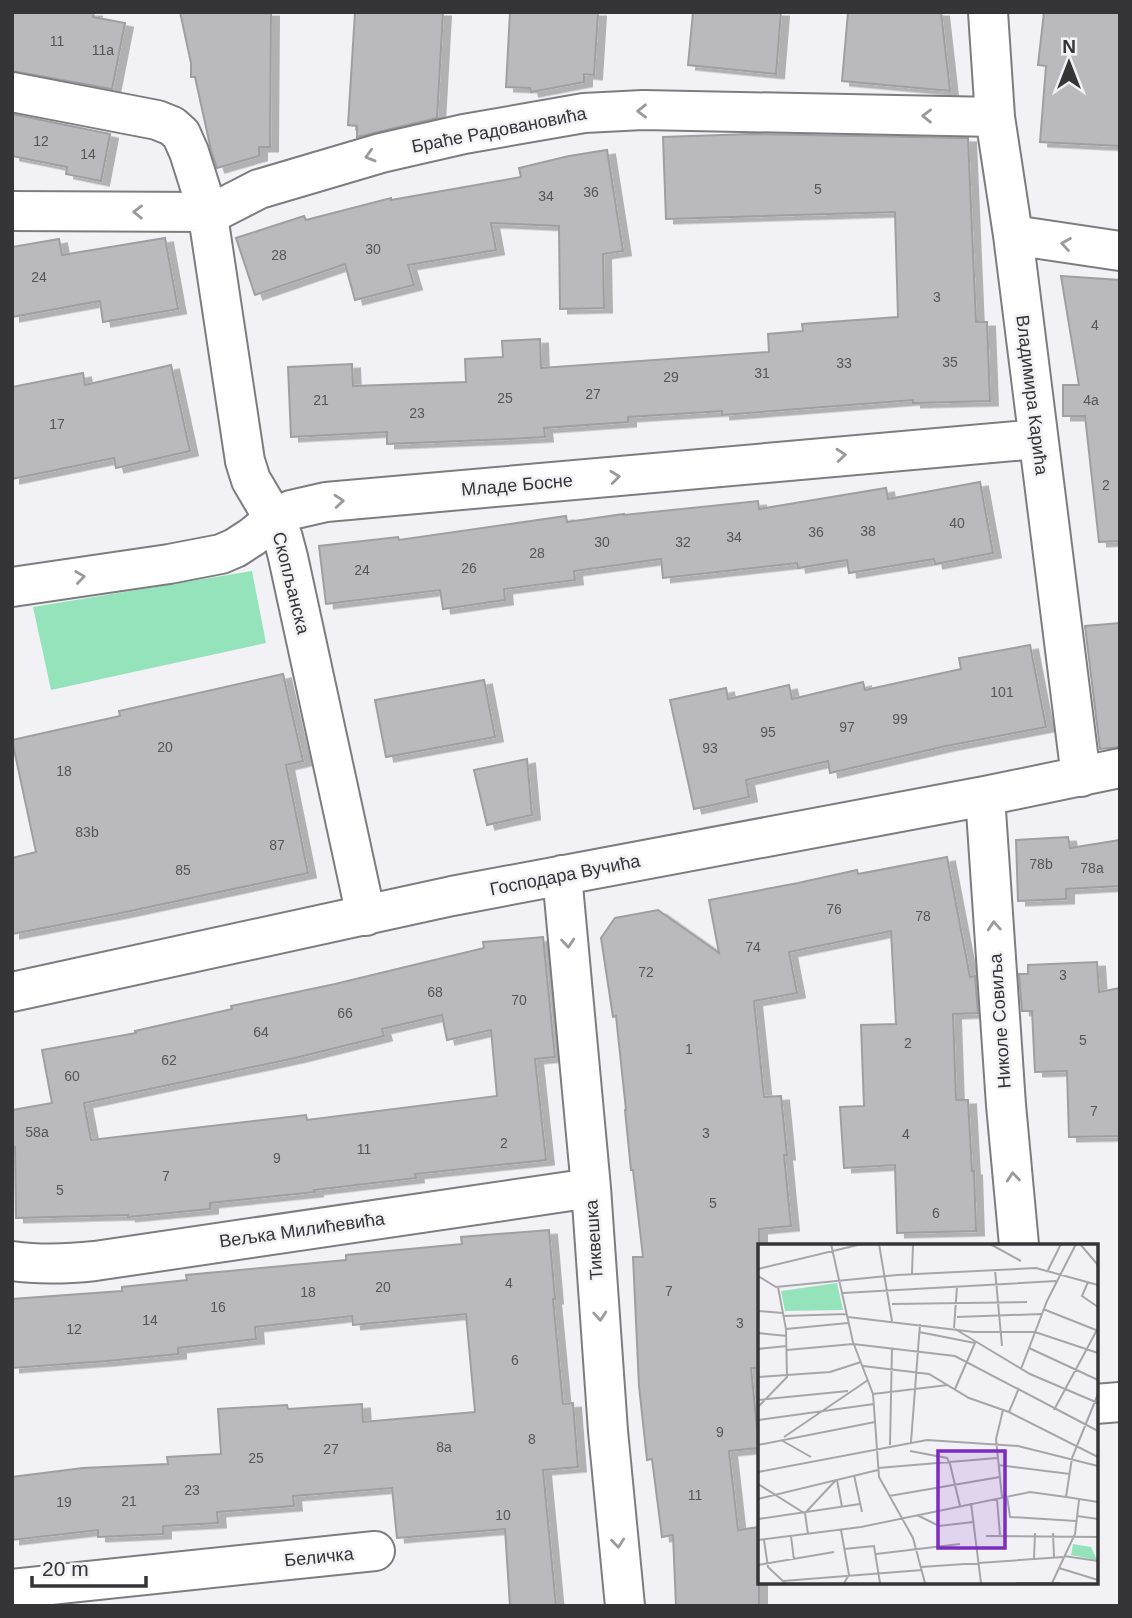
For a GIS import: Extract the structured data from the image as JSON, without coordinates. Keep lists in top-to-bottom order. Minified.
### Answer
{"streets":{"street":["Браће Радовановића","Владимира Карића","Младе Босне","Скопљанска","Господара Вучића","Николе Совиља","Вељка Милићевића","Тиквешка","Беличка"]},"crossings":[["Браће Радовановића","Владимира Карића"],["Браће Радовановића","Скопљанска"],["Владимира Карића","Младе Босне"],["Владимира Карића","Господара Вучића"],["Младе Босне","Скопљанска"],["Скопљанска","Господара Вучића"],["Господара Вучића","Николе Совиља"],["Господара Вучића","Тиквешка"],["Вељка Милићевића","Тиквешка"]],"one_way":["Браће Радовановића","Младе Босне","Николе Совиља","Тиквешка"],"house_numbers":["11","11a","12","14","5","36","34","30","28","24","3","4","35","33","31","29","27","25","21","4a","23","17","2","40","38","36","34","30","32","28","26","24","101","99","97","95","20","93","18","83b","87","78b","78a","85","76","78","74","72","3","68","70","66","64","5","2","1","62","60","7","58a","3","4","2","11","9","7","5","5","6","4","20","7","18","16","14","3","12","6","9","8","8a","27","25","23","11","21","19","10"],"scale_bar":"20 m","north":"top"}
